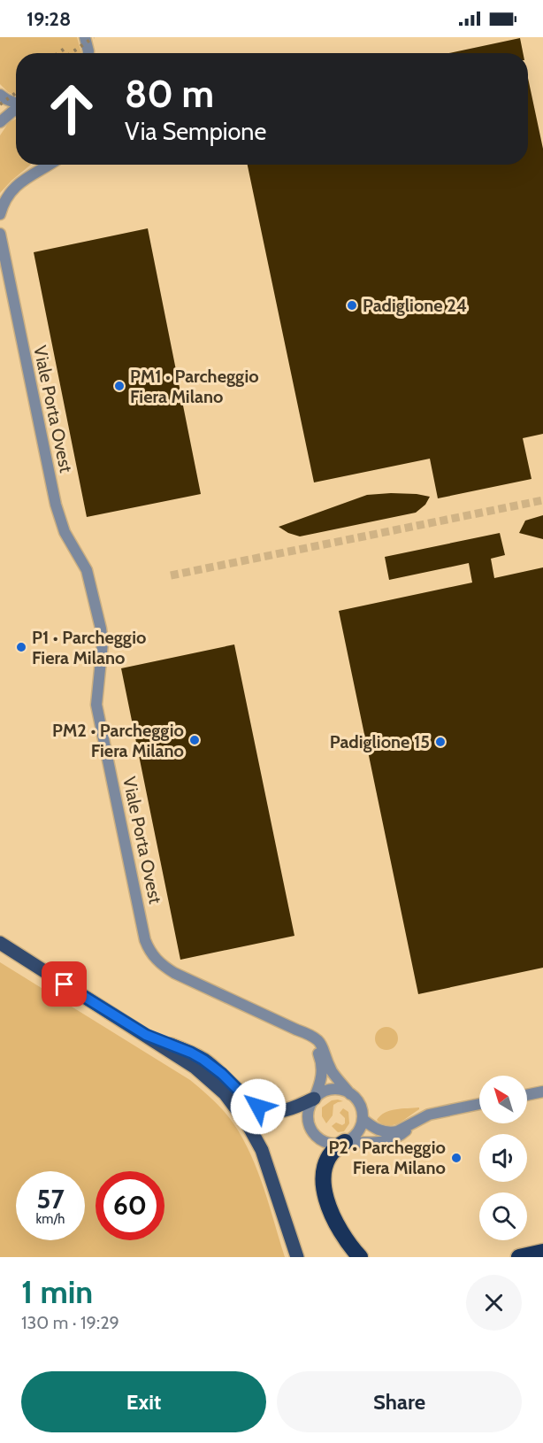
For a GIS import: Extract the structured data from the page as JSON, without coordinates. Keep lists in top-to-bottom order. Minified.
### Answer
{"streets":{"street":["Viale Porta Ovest"]},"places":["Padiglione 24","PM1 • Parcheggio Fiera Milano","P1 • Parcheggio Fiera Milano","PM2 • Parcheggio Fiera Milano","Padiglione 15","P2 • Parcheggio Fiera Milano"],"north":"top left","page":{"status":"19:28","turn":["80 m","Via Sempione"],"speed":"57 km/h","limit":"60","heading":["1 min","130 m · 19:29"],"buttons":["Exit","Share"]}}
